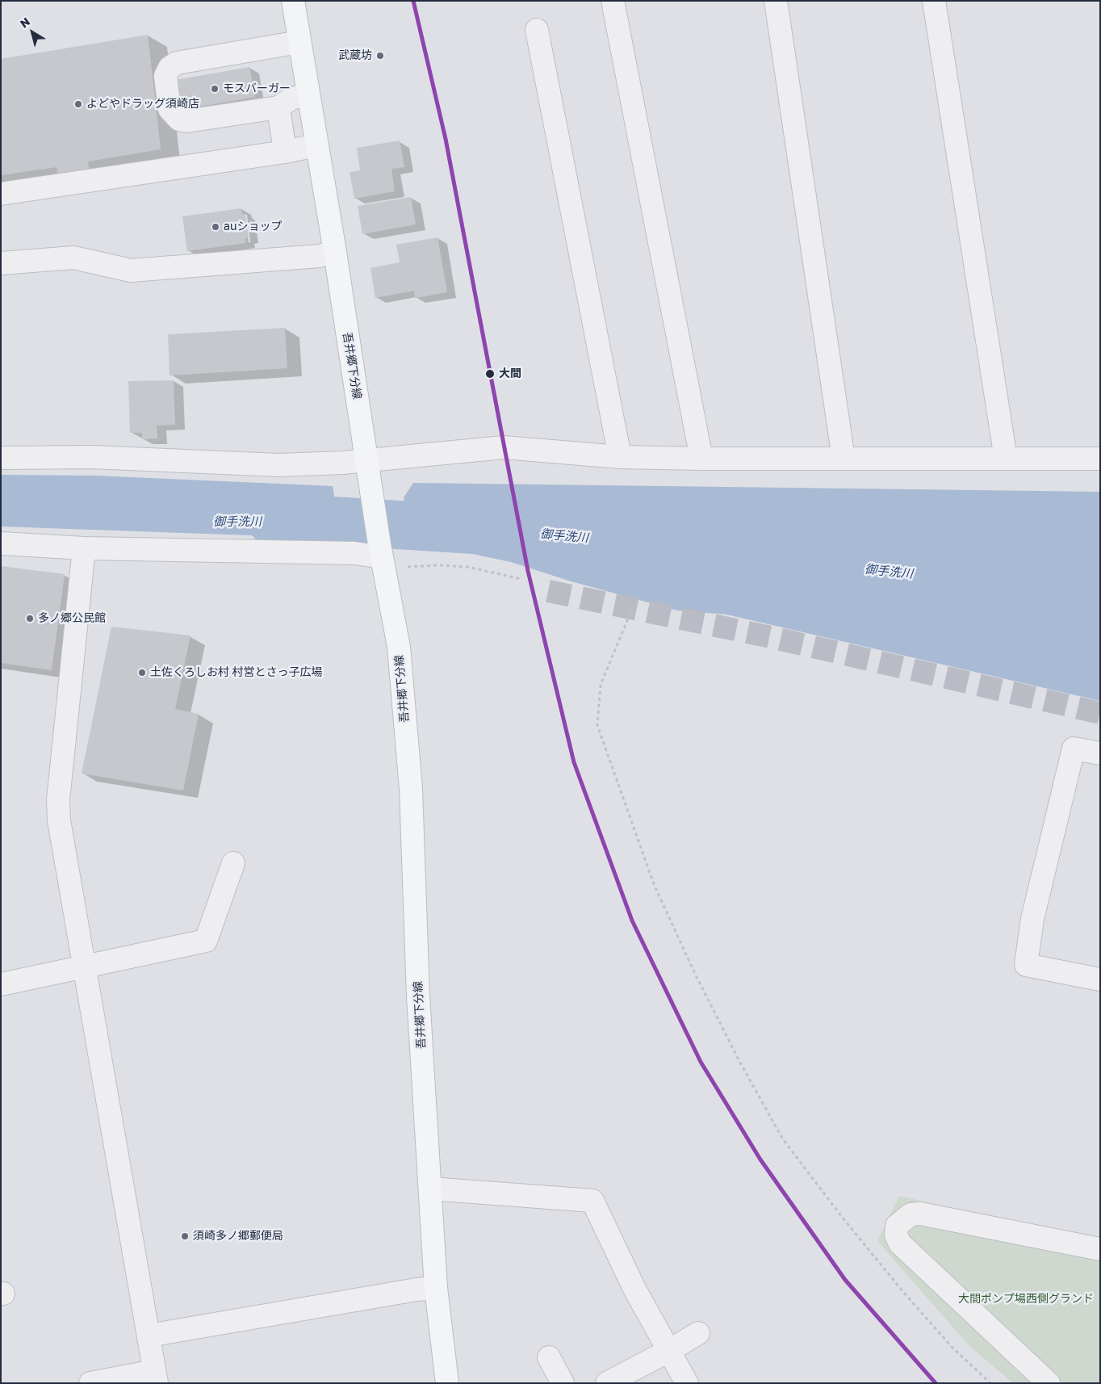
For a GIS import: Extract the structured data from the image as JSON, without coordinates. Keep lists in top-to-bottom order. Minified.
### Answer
{"streets":{"main road":["吾井郷下分線"]},"water":["御手洗川"],"parks":["大間ポンプ場西側グランド"],"places":["武蔵坊","モスバーガー","よどやドラッグ須崎店","auショップ","大間","多ノ郷公民館","土佐くろしお村 村営とさっ子広場","須崎多ノ郷郵便局"],"north":"top left"}
